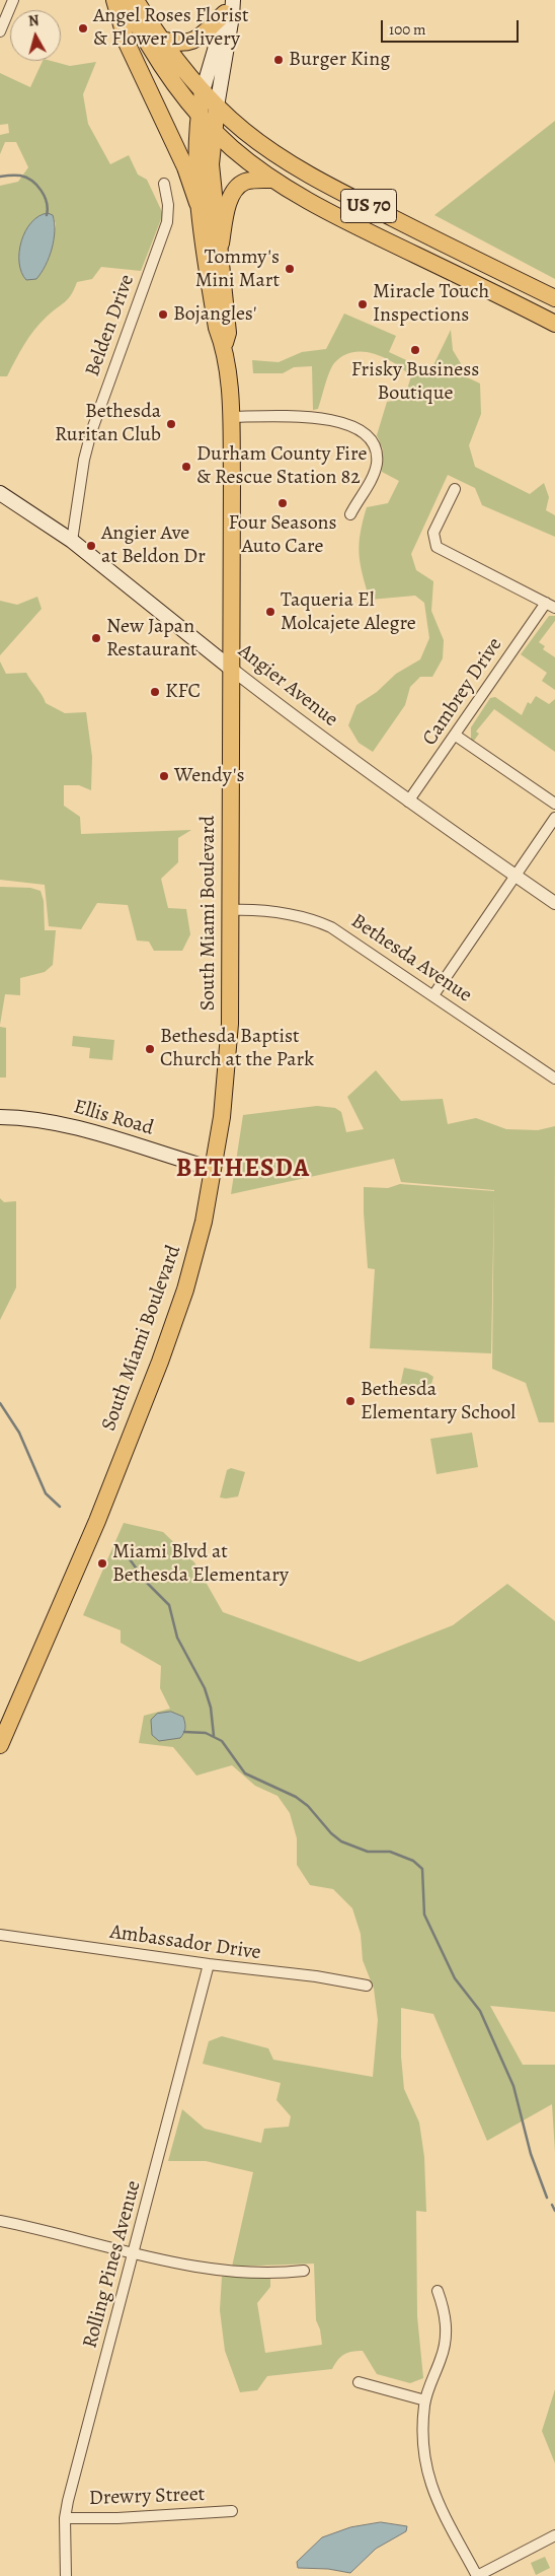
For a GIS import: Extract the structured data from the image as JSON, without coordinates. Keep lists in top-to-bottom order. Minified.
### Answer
{"streets":{"main road":["US 70","Angier Avenue","South Miami Boulevard","Ellis Road"],"street":["Belden Drive","Cambrey Drive","Bethesda Avenue","Ambassador Drive","Rolling Pines Avenue","Drewry Street"]},"crossings":[["US 70","South Miami Boulevard"],["Belden Drive","Angier Avenue"],["Angier Avenue","Cambrey Drive"],["Angier Avenue","South Miami Boulevard"],["South Miami Boulevard","Bethesda Avenue"],["South Miami Boulevard","Ellis Road"],["Ambassador Drive","Rolling Pines Avenue"],["Rolling Pines Avenue","Drewry Street"]],"districts":["BETHESDA"],"places":["Angel Roses Florist & Flower Delivery","Burger King","Tommy's Mini Mart","Miracle Touch Inspections","Bojangles'","Frisky Business Boutique","Bethesda Ruritan Club","Durham County Fire & Rescue Station 82","Four Seasons Auto Care","Angier Ave at Beldon Dr","Taqueria El Molcajete Alegre","New Japan Restaurant","KFC","Wendy's","Bethesda Baptist Church at the Park","Bethesda Elementary School","Miami Blvd at Bethesda Elementary"],"scale_bar":"100 m","north":"top"}
